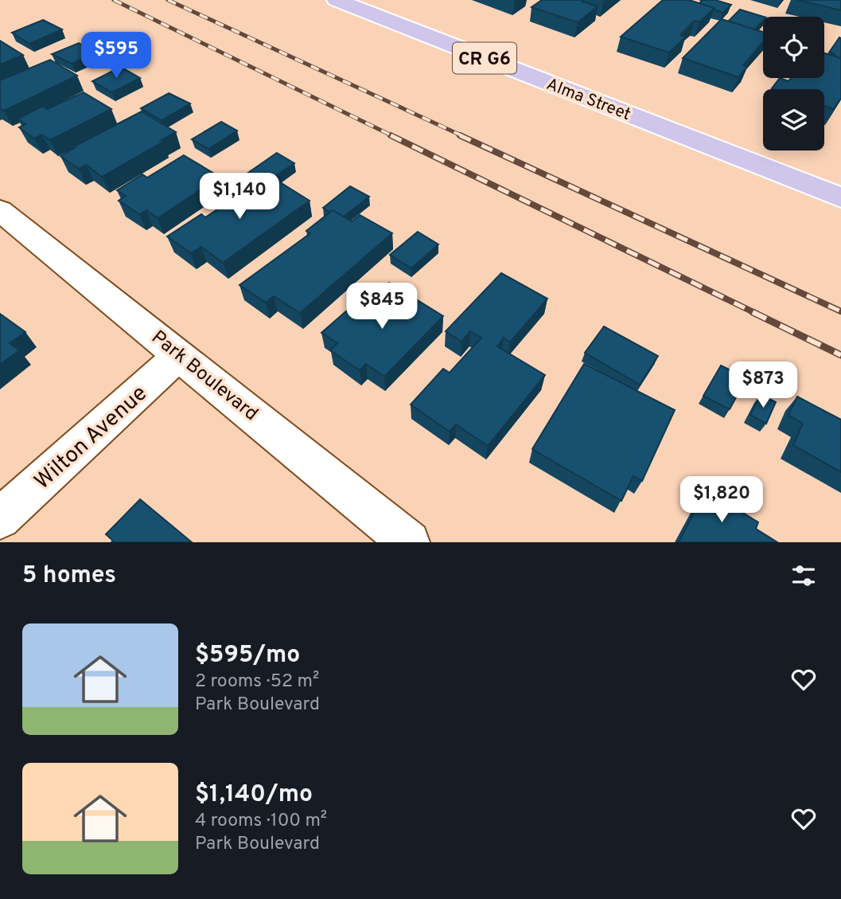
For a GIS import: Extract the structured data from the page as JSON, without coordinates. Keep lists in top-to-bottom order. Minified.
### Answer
{"streets":{"main road":["CR G6","Alma Street"],"street":["Park Boulevard","Wilton Avenue"]},"crossings":[["Park Boulevard","Wilton Avenue"]],"page":{"price":["$595","$1,140","$845","$873","$1,820"],"heading":"5 homes","list":[{"name":"$595/mo","note":"2 rooms · 52 m² · Park Boulevard"},{"name":"$1,140/mo","note":"4 rooms · 100 m² · Park Boulevard"}]}}
